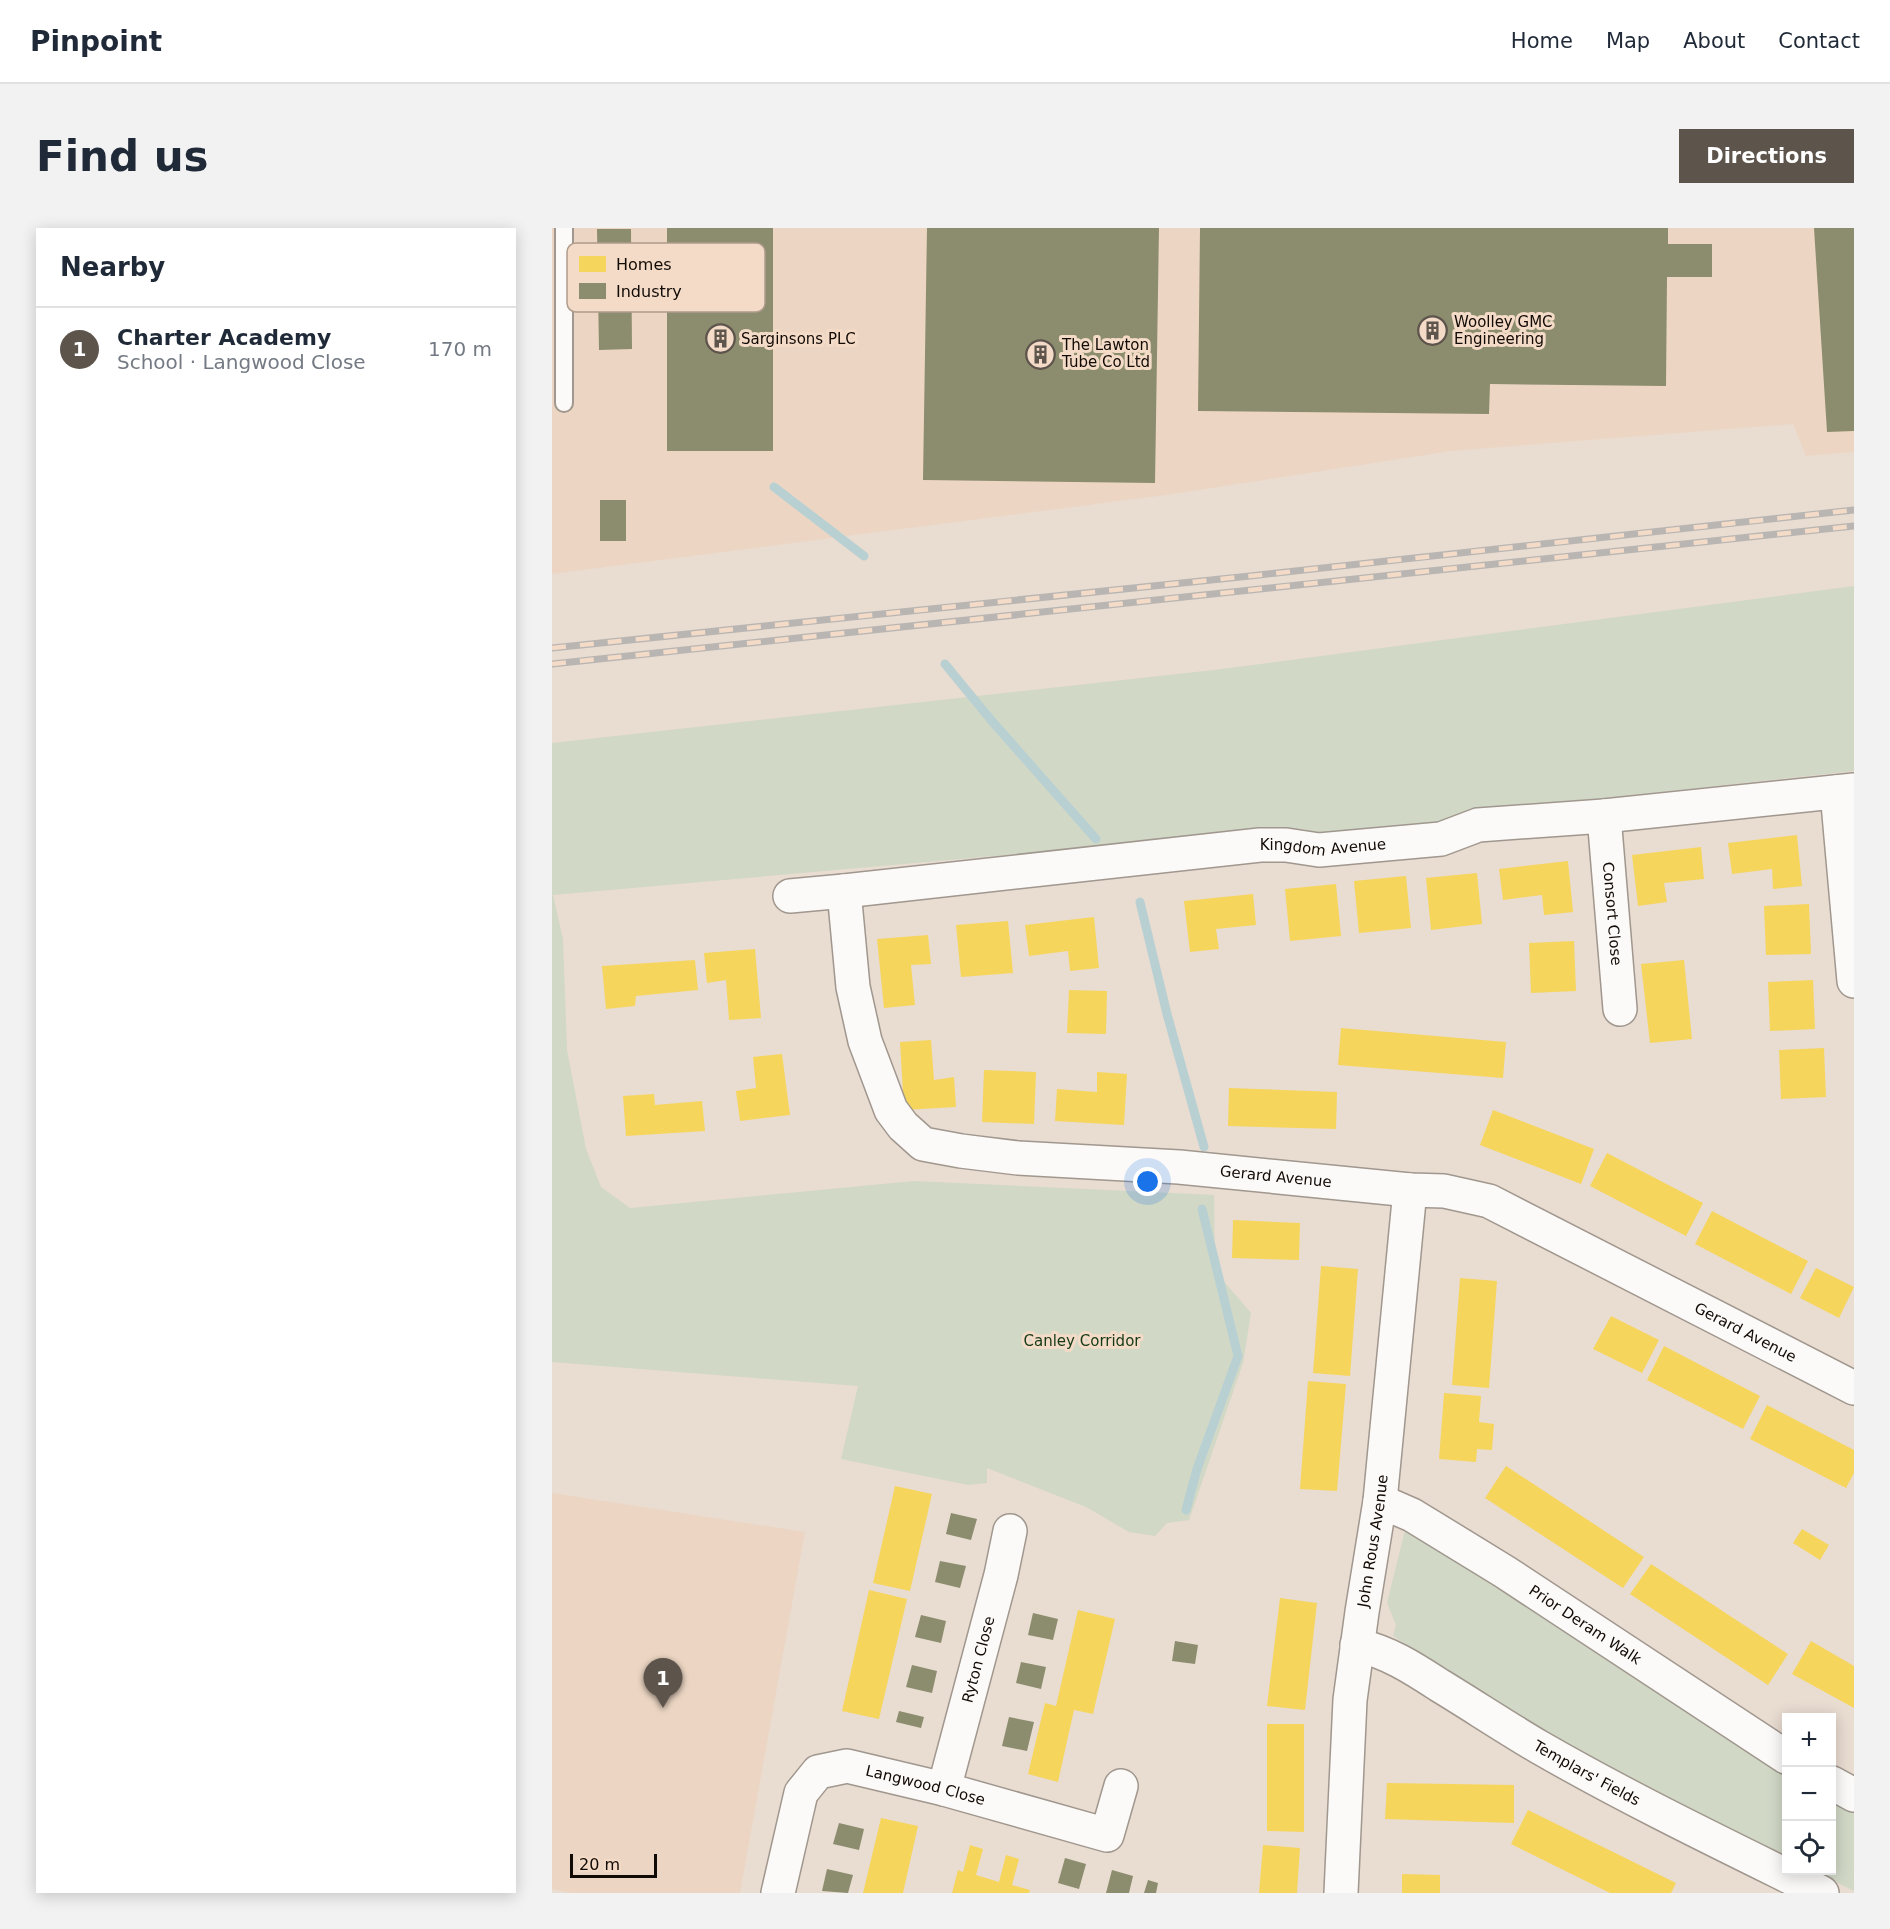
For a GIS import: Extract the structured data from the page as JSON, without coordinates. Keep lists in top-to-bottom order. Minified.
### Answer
{"streets":{"street":["Kingdom Avenue","Consort Close","Gerard Avenue","John Rous Avenue","Prior Deram Walk","Ryton Close","Templars' Fields","Langwood Close"]},"crossings":[["Kingdom Avenue","Consort Close"],["Kingdom Avenue","Gerard Avenue"],["Gerard Avenue","John Rous Avenue"],["John Rous Avenue","Prior Deram Walk"],["John Rous Avenue","Templars' Fields"],["Ryton Close","Langwood Close"]],"parks":["Canley Corridor"],"places":{"building":["Woolley GMC Engineering","Sarginsons PLC","The Lawton Tube Co Ltd"]},"legend":["Homes","Industry"],"scale_bar":"20 m","page":{"header":"Pinpoint","nav":["Home","Map","About","Contact"],"buttons":"Directions","title":"Find us","heading":"Nearby","list":[{"mark":"1","name":"Charter Academy","note":"School · Langwood Close","value":"170 m"}],"pins":"1","map_buttons":["+","−"],"scale":"20 m"}}
